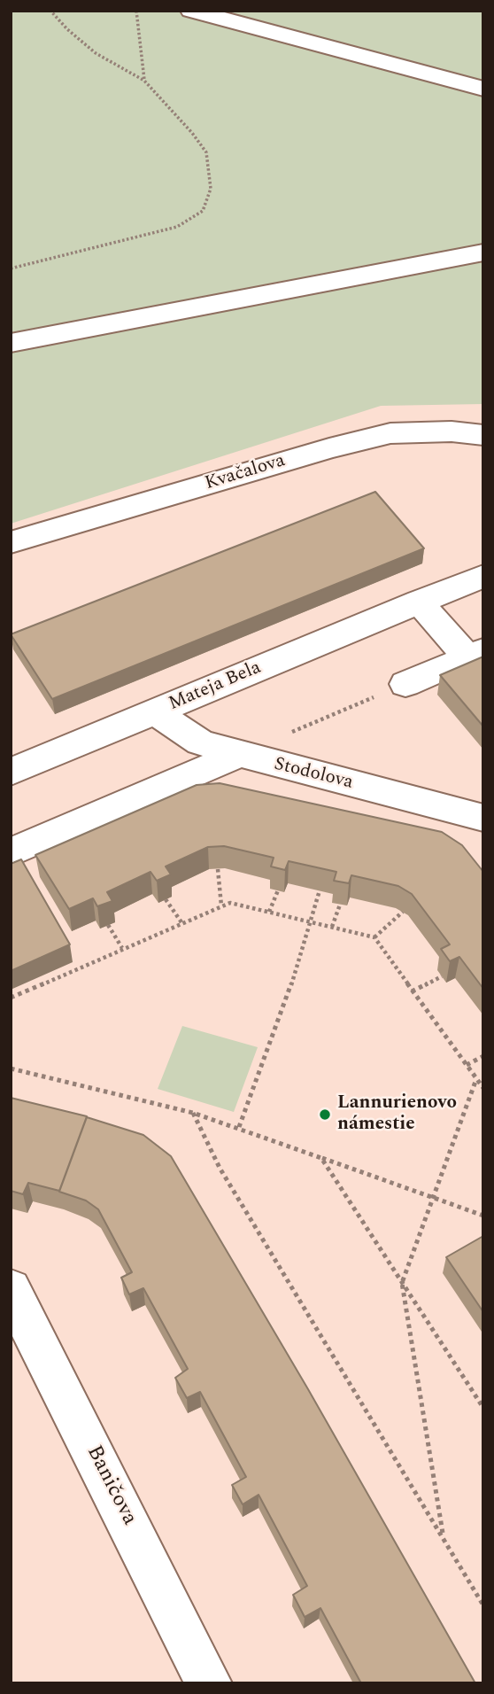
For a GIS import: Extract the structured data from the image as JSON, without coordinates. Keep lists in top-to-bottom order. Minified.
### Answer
{"streets":{"street":["Kvačalova","Mateja Bela","Stodolova","Baničova"]},"crossings":[["Mateja Bela","Stodolova"]],"places":["Lannurienovo námestie"]}
